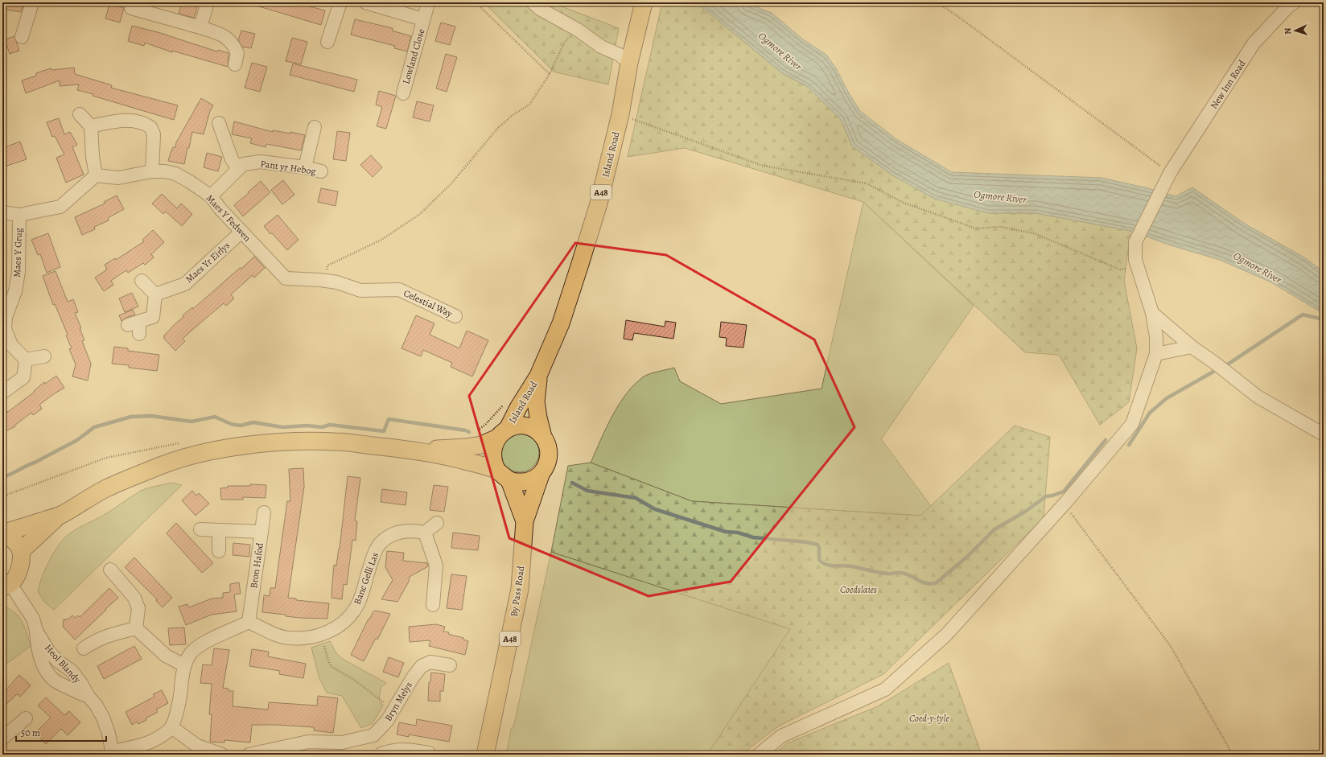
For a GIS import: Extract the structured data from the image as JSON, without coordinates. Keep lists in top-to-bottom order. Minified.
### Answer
{"streets":{"main road":["Island Road","A48","By Pass Road"],"street":["Lowland Close","New Inn Road","Pant yr Hebog","Maes Y Fedwen","Maes Y Grug","Maes Yr Eirlys","Celestial Way","Bron Hafod","Banc Gelli Las","Heol Blandy","Bryn Melys"]},"crossings":[["Island Road","By Pass Road"],["Pant yr Hebog","Maes Y Fedwen"],["Maes Y Fedwen","Maes Yr Eirlys"],["Maes Y Fedwen","Celestial Way"],["Bron Hafod","Banc Gelli Las"]],"water":["Ogmore River"],"parks":["Coedslaies","Coed-y-tyle"],"scale_bar":"50 m","north":"left"}
